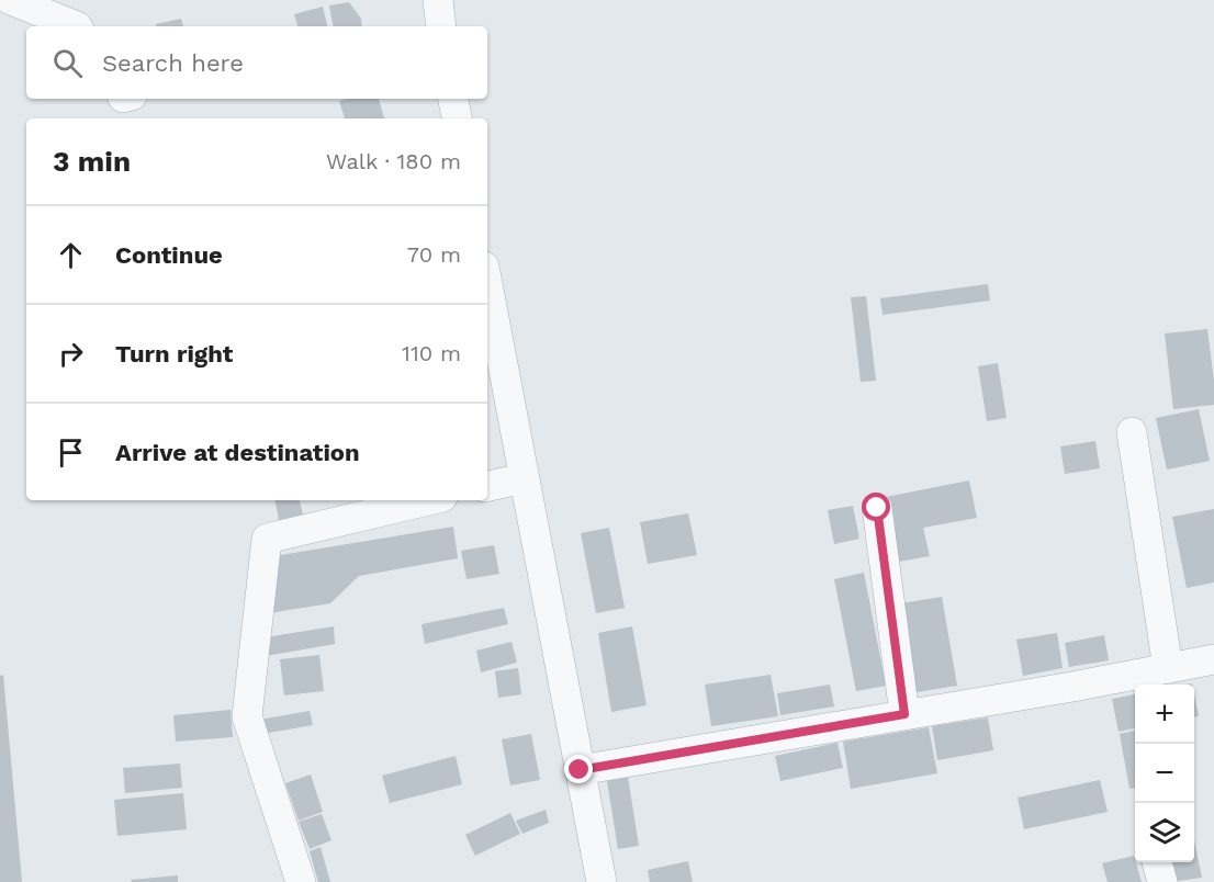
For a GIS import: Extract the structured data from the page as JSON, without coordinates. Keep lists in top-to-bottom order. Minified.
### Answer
{"page":{"search":"Search here","heading":["3 min","Walk · 180 m"],"list":[["Continue","70 m"],["Turn right","110 m"],"Arrive at destination"],"map_buttons":["+","−"]}}
